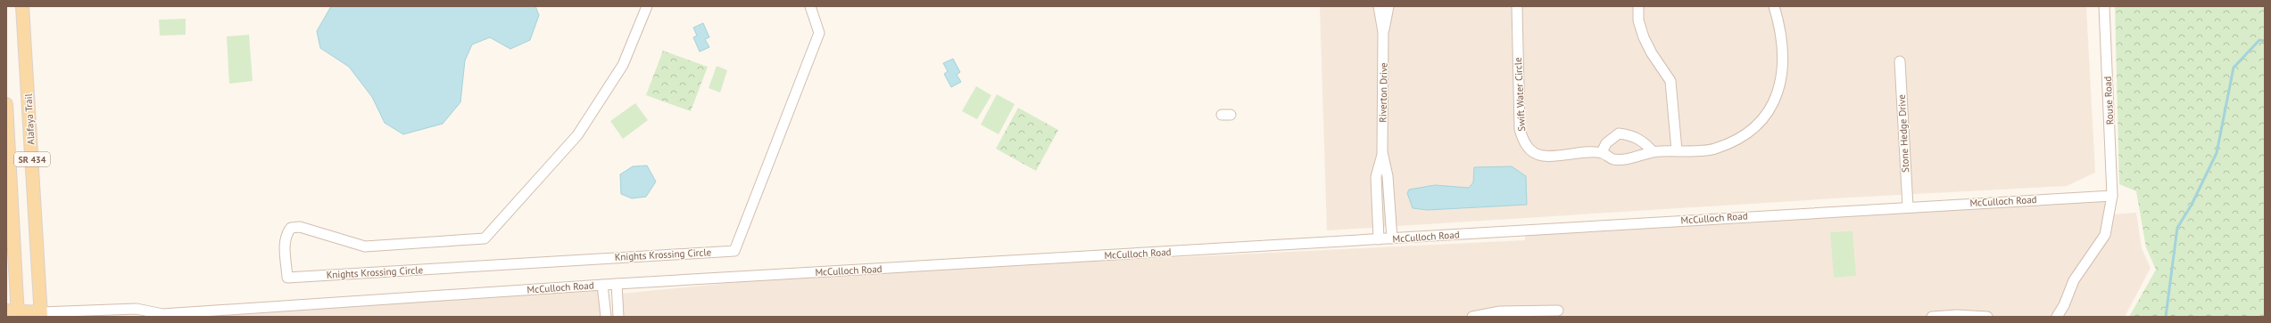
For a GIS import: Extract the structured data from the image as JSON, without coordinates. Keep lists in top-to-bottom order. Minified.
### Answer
{"streets":{"main road":["Alafaya Trail","SR 434","McCulloch Road"],"street":["Riverton Drive","Swift Water Circle","Rouse Road","Stone Hedge Drive","Knights Krossing Circle"]},"crossings":[["Riverton Drive","McCulloch Road"],["Rouse Road","McCulloch Road"],["Alafaya Trail","McCulloch Road"],["Stone Hedge Drive","McCulloch Road"],["SR 434","McCulloch Road"]]}
